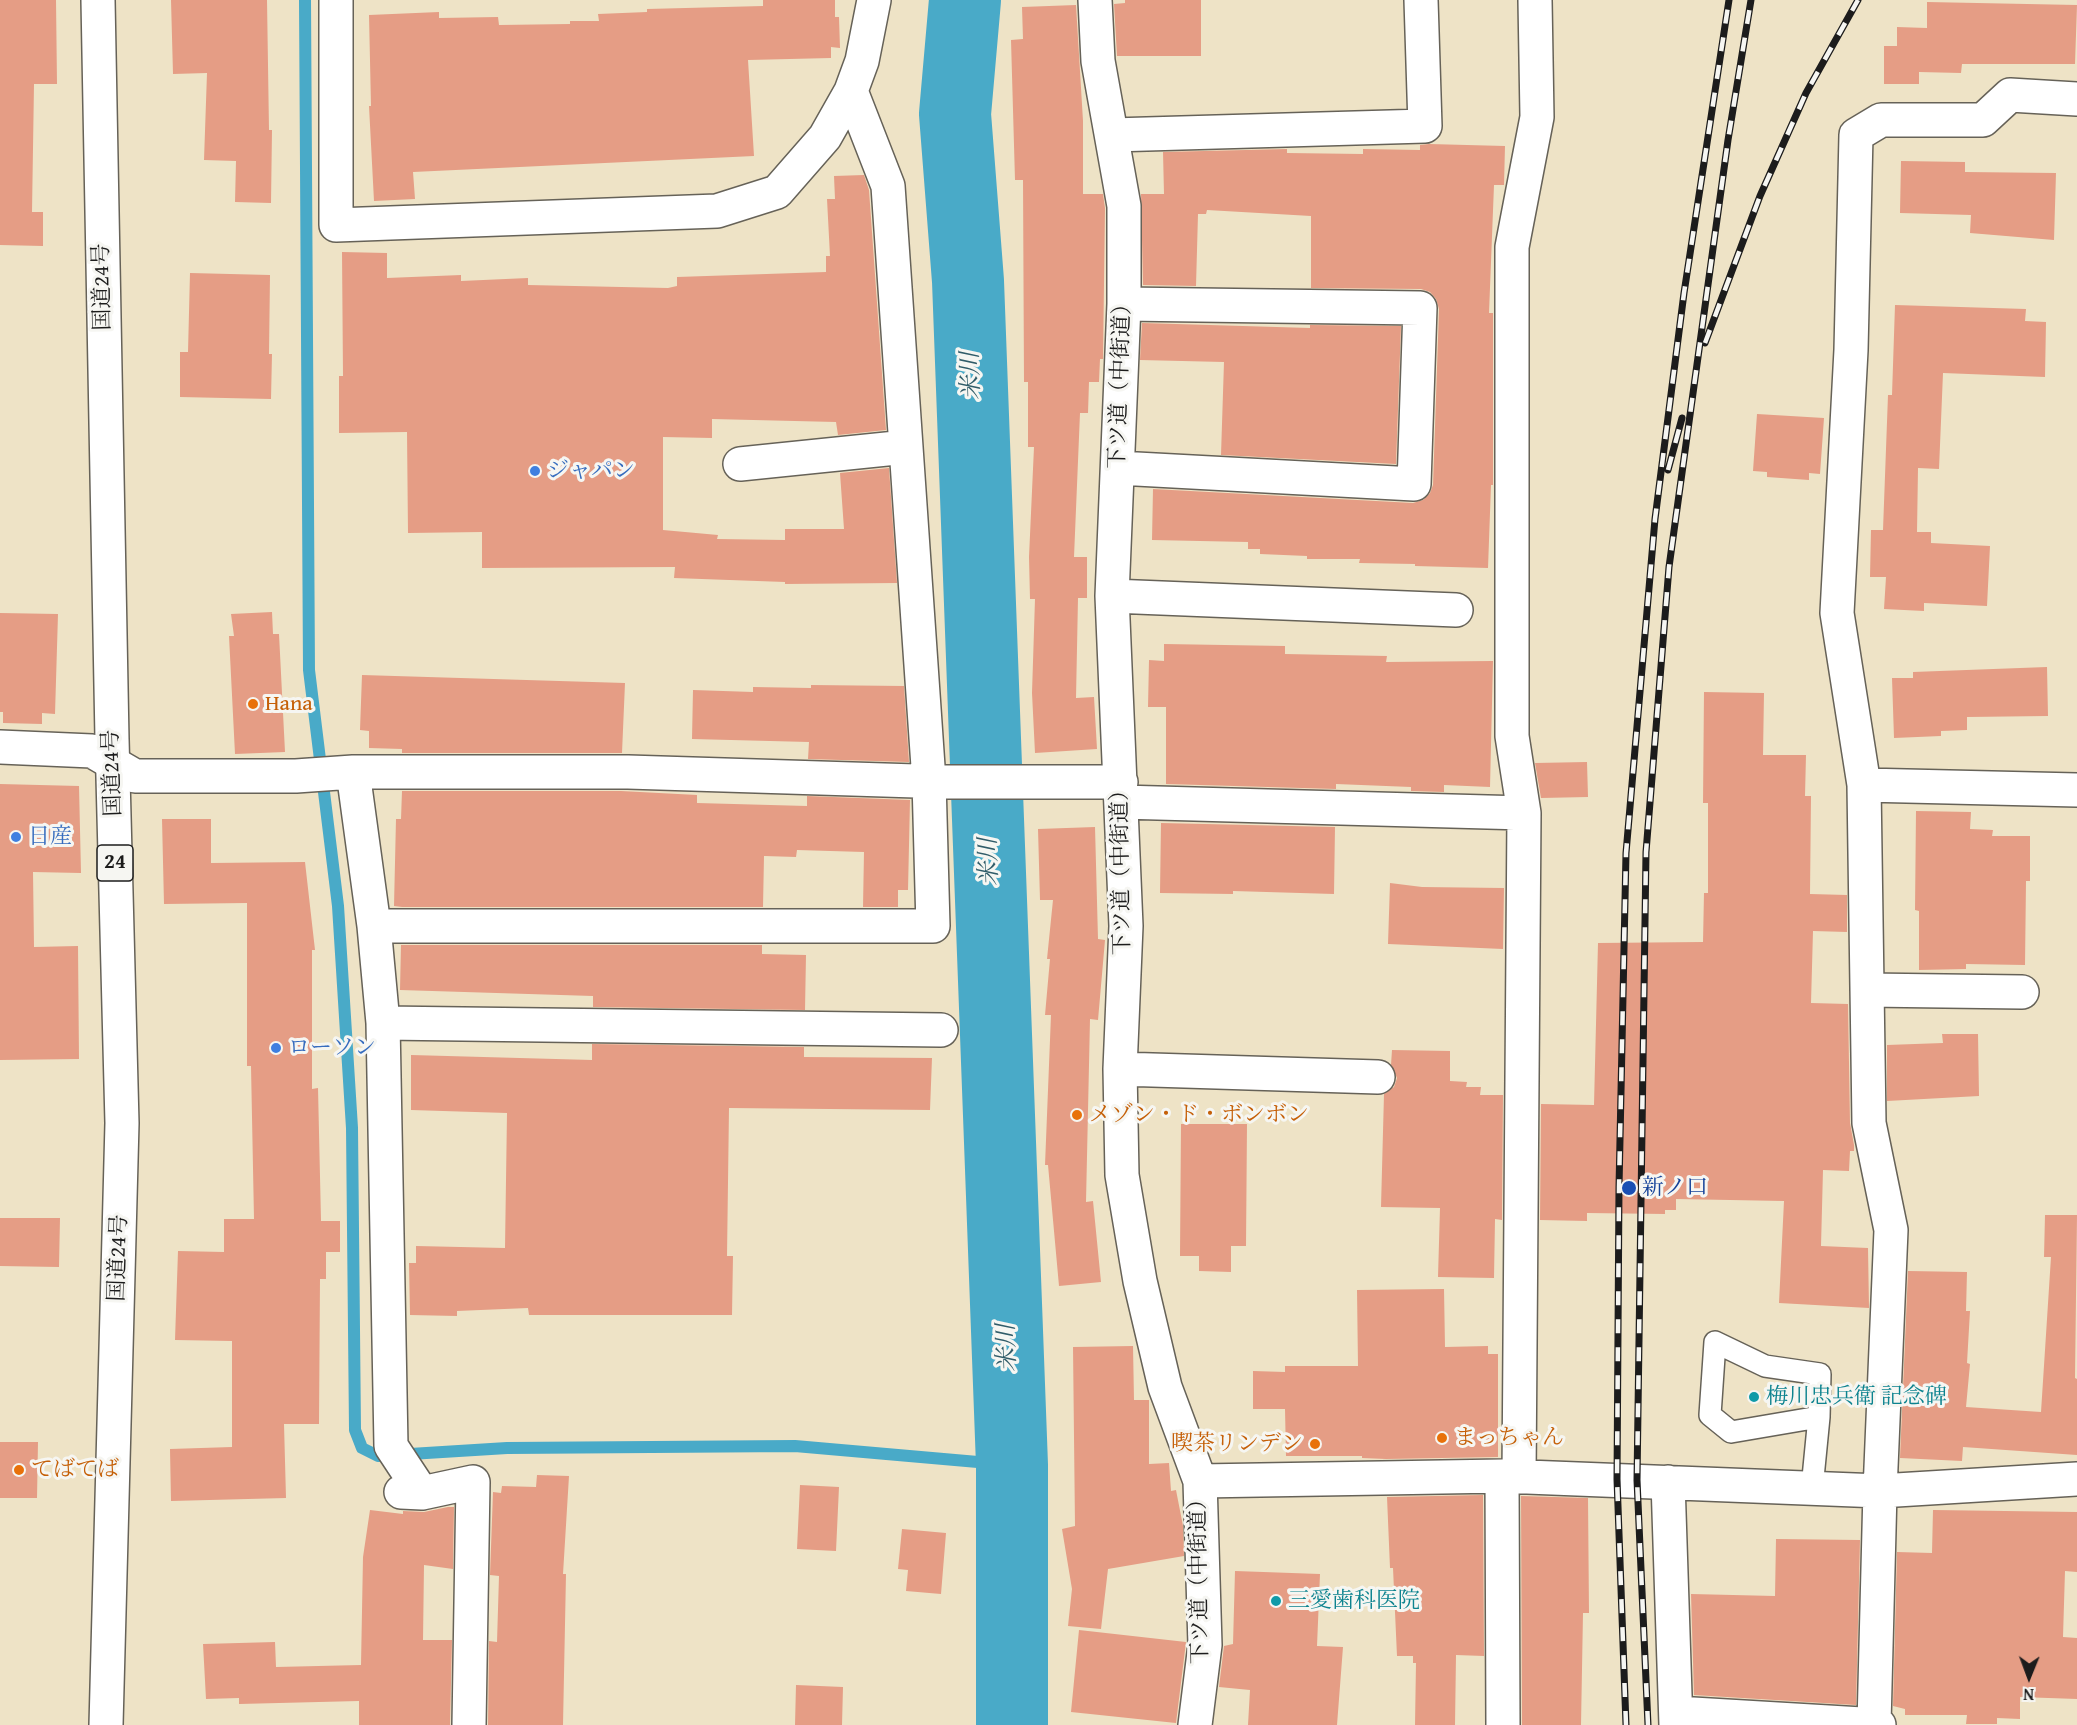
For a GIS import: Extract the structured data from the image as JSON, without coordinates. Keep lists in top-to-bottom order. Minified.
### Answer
{"streets":{"main road":["国道24号","下ツ道（中街道）","24"]},"water":["米川"],"places":["ジャパン","Hana","日産","ローソン","メゾン・ド・ボンボン","新ノ口","梅川忠兵衛 記念碑","まっちゃん","喫茶リンデン","てばてば","三愛歯科医院"],"north":"bottom"}
